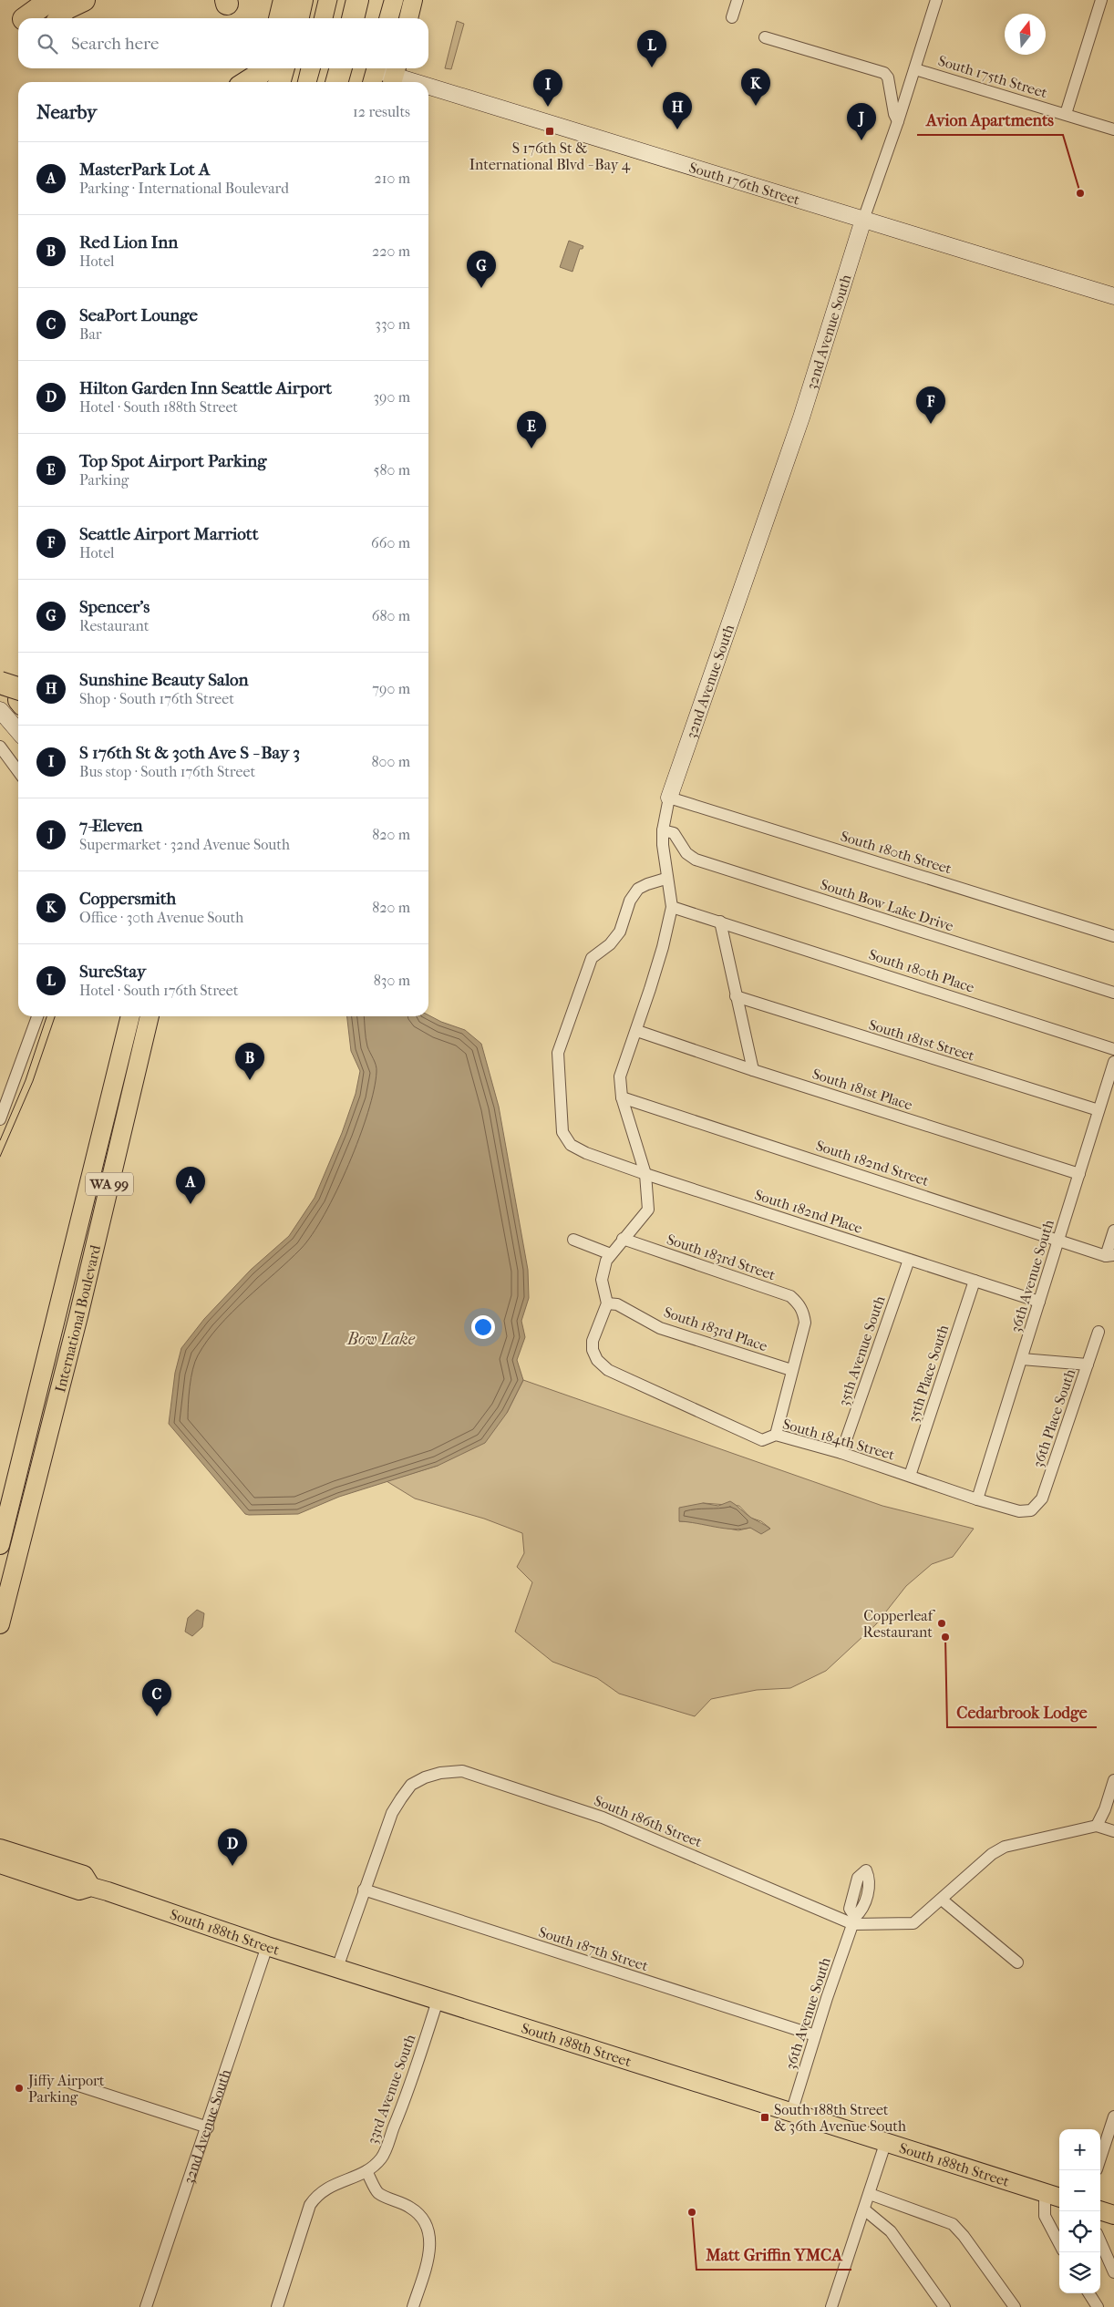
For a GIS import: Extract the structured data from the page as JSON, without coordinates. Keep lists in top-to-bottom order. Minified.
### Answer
{"streets":{"main road":["WA 99","International Boulevard","South 188th Street"],"street":["South 175th Street","South 176th Street","32nd Avenue South","South 180th Street","South Bow Lake Drive","South 180th Place","South 181st Street","South 181st Place","South 182nd Street","South 182nd Place","South 183rd Street","36th Avenue South","South 183rd Place","35th Avenue South","35th Place South","36th Place South","South 184th Street","South 186th Street","South 187th Street","33rd Avenue South"]},"crossings":[["South 175th Street","32nd Avenue South"],["South 176th Street","32nd Avenue South"],["32nd Avenue South","South 180th Street"],["32nd Avenue South","South Bow Lake Drive"],["32nd Avenue South","South 180th Place"],["32nd Avenue South","South 181st Place"],["32nd Avenue South","South 182nd Street"],["32nd Avenue South","South 182nd Place"],["32nd Avenue South","South 183rd Street"],["32nd Avenue South","South 183rd Place"],["32nd Avenue South","South 184th Street"],["32nd Avenue South","South 188th Street"],["South 181st Street","36th Avenue South"],["South 181st Place","36th Avenue South"],["South 182nd Street","36th Avenue South"],["South 182nd Place","36th Avenue South"],["South 182nd Place","35th Avenue South"],["South 182nd Place","35th Place South"],["South 183rd Street","South 183rd Place"],["36th Avenue South","South 184th Street"],["36th Avenue South","South 186th Street"],["36th Avenue South","South 188th Street"],["36th Avenue South","South 187th Street"],["South 183rd Place","South 184th Street"],["35th Avenue South","South 184th Street"],["35th Place South","South 184th Street"],["36th Place South","South 184th Street"],["South 186th Street","South 187th Street"],["South 188th Street","33rd Avenue South"]],"water":["Bow Lake"],"places":{"transit":["S 176th St & International Blvd - Bay 4","South 188th Street & 36th Avenue South"],"other":["Avion Apartments","Copperleaf Restaurant","Cedarbrook Lodge","Jiffy Airport Parking","Matt Griffin YMCA"]},"north":"top","page":{"search":"Search here","pins":["L","K","I","H","J","G","F","E","B","A","C","D"],"heading":["Nearby","12 results"],"list":[{"mark":"A","name":"MasterPark Lot A","note":"Parking · International Boulevard","value":"210 m"},{"mark":"B","name":"Red Lion Inn","note":"Hotel","value":"220 m"},{"mark":"C","name":"SeaPort Lounge","note":"Bar","value":"330 m"},{"mark":"D","name":"Hilton Garden Inn Seattle Airport","note":"Hotel · South 188th Street","value":"390 m"},{"mark":"E","name":"Top Spot Airport Parking","note":"Parking","value":"580 m"},{"mark":"F","name":"Seattle Airport Marriott","note":"Hotel","value":"660 m"},{"mark":"G","name":"Spencer's","note":"Restaurant","value":"680 m"},{"mark":"H","name":"Sunshine Beauty Salon","note":"Shop · South 176th Street","value":"790 m"},{"mark":"I","name":"S 176th St & 30th Ave S - Bay 3","note":"Bus stop · South 176th Street","value":"800 m"},{"mark":"J","name":"7-Eleven","note":"Supermarket · 32nd Avenue South","value":"820 m"},{"mark":"K","name":"Coppersmith","note":"Office · 30th Avenue South","value":"820 m"},{"mark":"L","name":"SureStay","note":"Hotel · South 176th Street","value":"830 m"}],"map_buttons":["+","−"]}}
